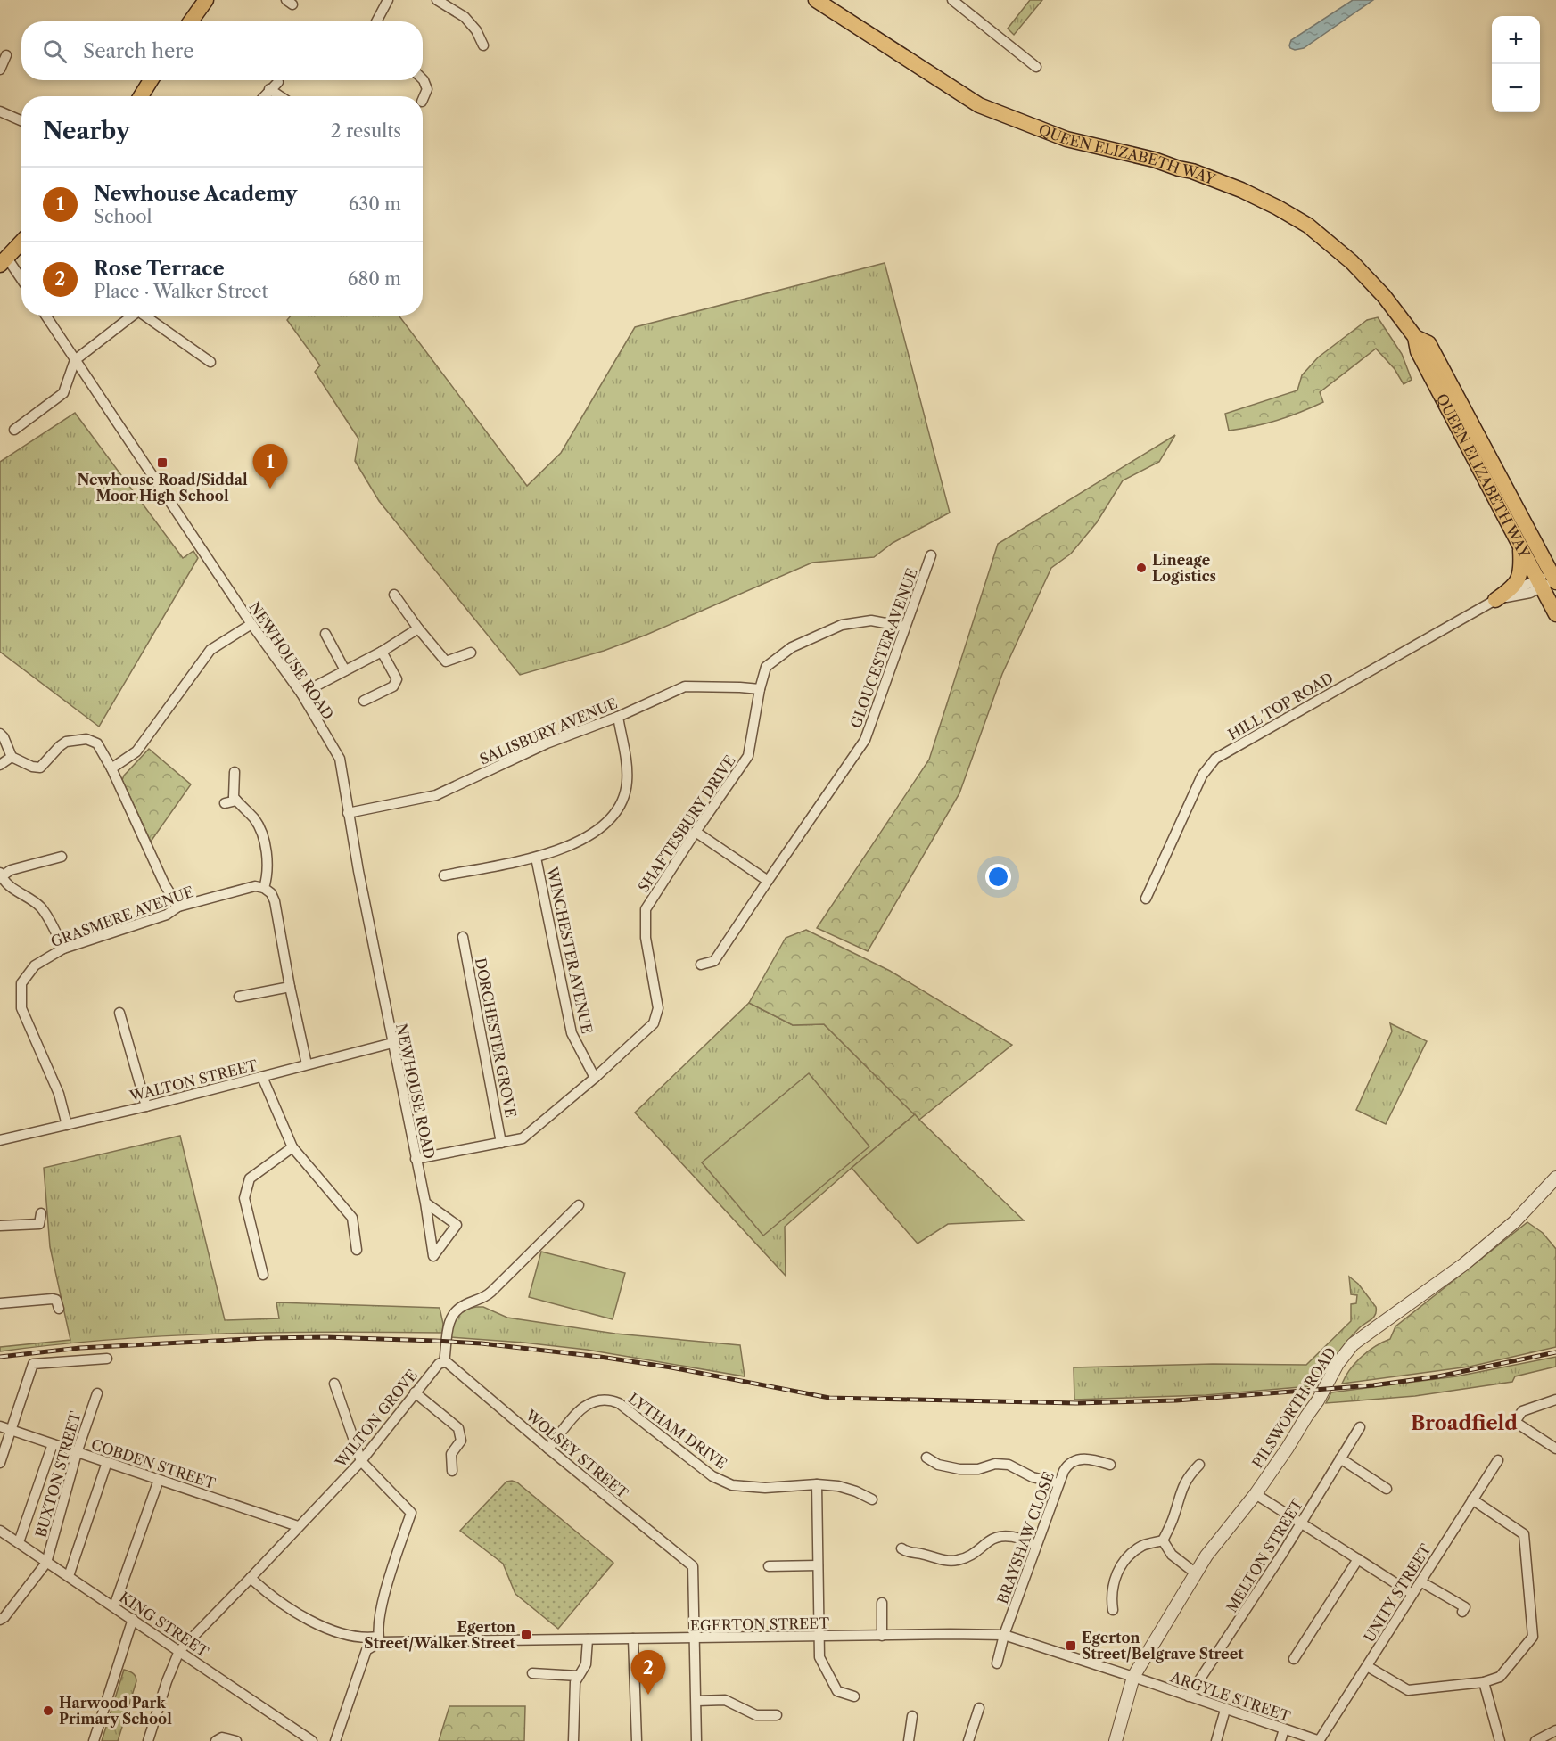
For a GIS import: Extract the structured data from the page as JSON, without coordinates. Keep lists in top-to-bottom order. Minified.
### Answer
{"streets":{"main road":["QUEEN ELIZABETH WAY"],"street":["GLOUCESTER AVENUE","NEWHOUSE ROAD","HILL TOP ROAD","SALISBURY AVENUE","SHAFTESBURY DRIVE","GRASMERE AVENUE","WINCHESTER AVENUE","DORCHESTER GROVE","WALTON STREET","PILSWORTH ROAD","WILTON GROVE","LYTHAM DRIVE","WOLSEY STREET","COBDEN STREET","BUXTON STREET","BRAYSHAW CLOSE","MELTON STREET","UNITY STREET","KING STREET","EGERTON STREET","ARGYLE STREET"]},"crossings":[["QUEEN ELIZABETH WAY","HILL TOP ROAD"],["GLOUCESTER AVENUE","SHAFTESBURY DRIVE"],["NEWHOUSE ROAD","SALISBURY AVENUE"],["NEWHOUSE ROAD","SHAFTESBURY DRIVE"],["NEWHOUSE ROAD","WALTON STREET"],["SALISBURY AVENUE","SHAFTESBURY DRIVE"],["SHAFTESBURY DRIVE","WINCHESTER AVENUE"],["SHAFTESBURY DRIVE","DORCHESTER GROVE"],["GRASMERE AVENUE","WALTON STREET"],["PILSWORTH ROAD","EGERTON STREET"],["PILSWORTH ROAD","ARGYLE STREET"],["WILTON GROVE","WOLSEY STREET"],["WILTON GROVE","COBDEN STREET"],["WILTON GROVE","KING STREET"],["WILTON GROVE","EGERTON STREET"],["LYTHAM DRIVE","WOLSEY STREET"],["WOLSEY STREET","EGERTON STREET"],["COBDEN STREET","BUXTON STREET"],["BUXTON STREET","KING STREET"],["BRAYSHAW CLOSE","EGERTON STREET"],["MELTON STREET","ARGYLE STREET"],["UNITY STREET","ARGYLE STREET"],["EGERTON STREET","ARGYLE STREET"]],"districts":["Broadfield"],"places":{"transit":["Newhouse Road/Siddal Moor High School","Egerton Street/Walker Street","Egerton Street/Belgrave Street"],"other":["Lineage Logistics","Harwood Park Primary School"]},"page":{"map_buttons":["+","−"],"search":"Search here","heading":["Nearby","2 results"],"list":[{"mark":"1","name":"Newhouse Academy","note":"School","value":"630 m"},{"mark":"2","name":"Rose Terrace","note":"Place · Walker Street","value":"680 m"}],"pins":["1","2"]}}
